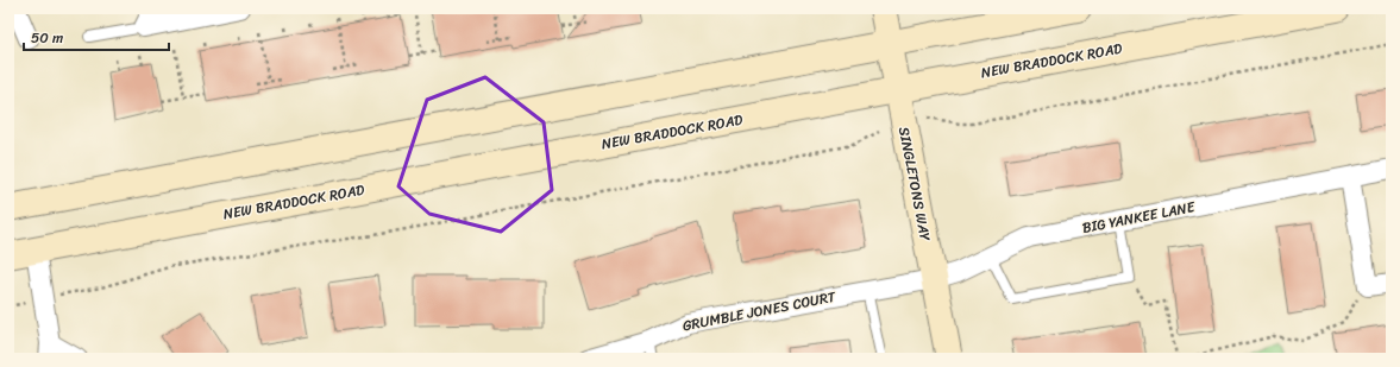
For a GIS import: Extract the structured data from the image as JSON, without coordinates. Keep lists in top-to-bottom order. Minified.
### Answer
{"streets":{"main road":["NEW BRADDOCK ROAD","SINGLETONS WAY"],"street":["BIG YANKEE LANE","GRUMBLE JONES COURT"]},"crossings":[["NEW BRADDOCK ROAD","SINGLETONS WAY"],["SINGLETONS WAY","BIG YANKEE LANE"],["SINGLETONS WAY","GRUMBLE JONES COURT"],["BIG YANKEE LANE","GRUMBLE JONES COURT"]],"scale_bar":"50 m"}
